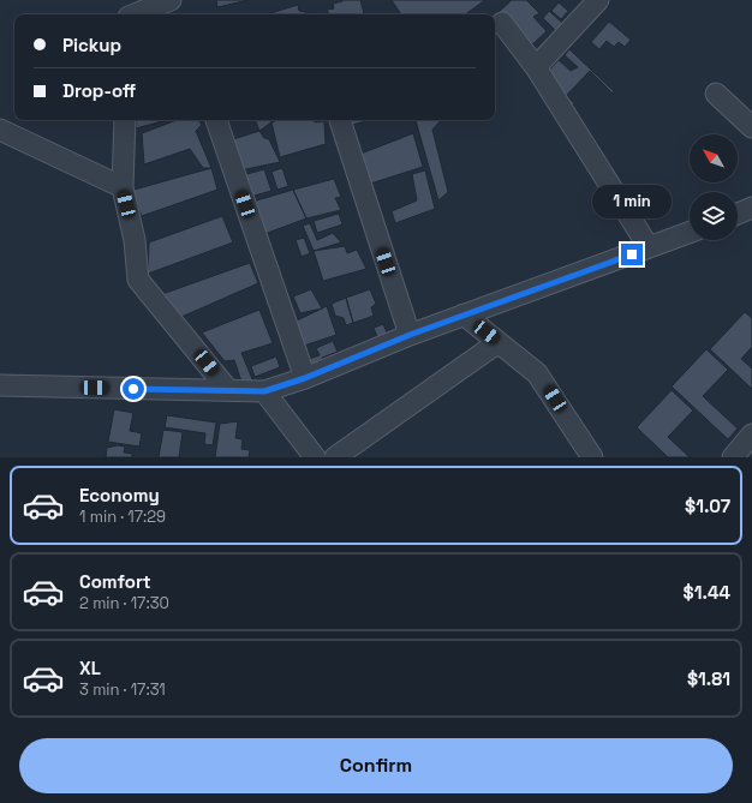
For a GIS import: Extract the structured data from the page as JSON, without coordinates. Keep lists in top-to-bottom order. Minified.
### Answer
{"north":"top left","page":{"banner":["Pickup","Drop-off"],"bubble":"1 min","list":[{"name":"Economy","note":"1 min · 17:29","value":"$1.07"},{"name":"Comfort","note":"2 min · 17:30","value":"$1.44"},{"name":"XL","note":"3 min · 17:31","value":"$1.81"}],"buttons":"Confirm"}}
